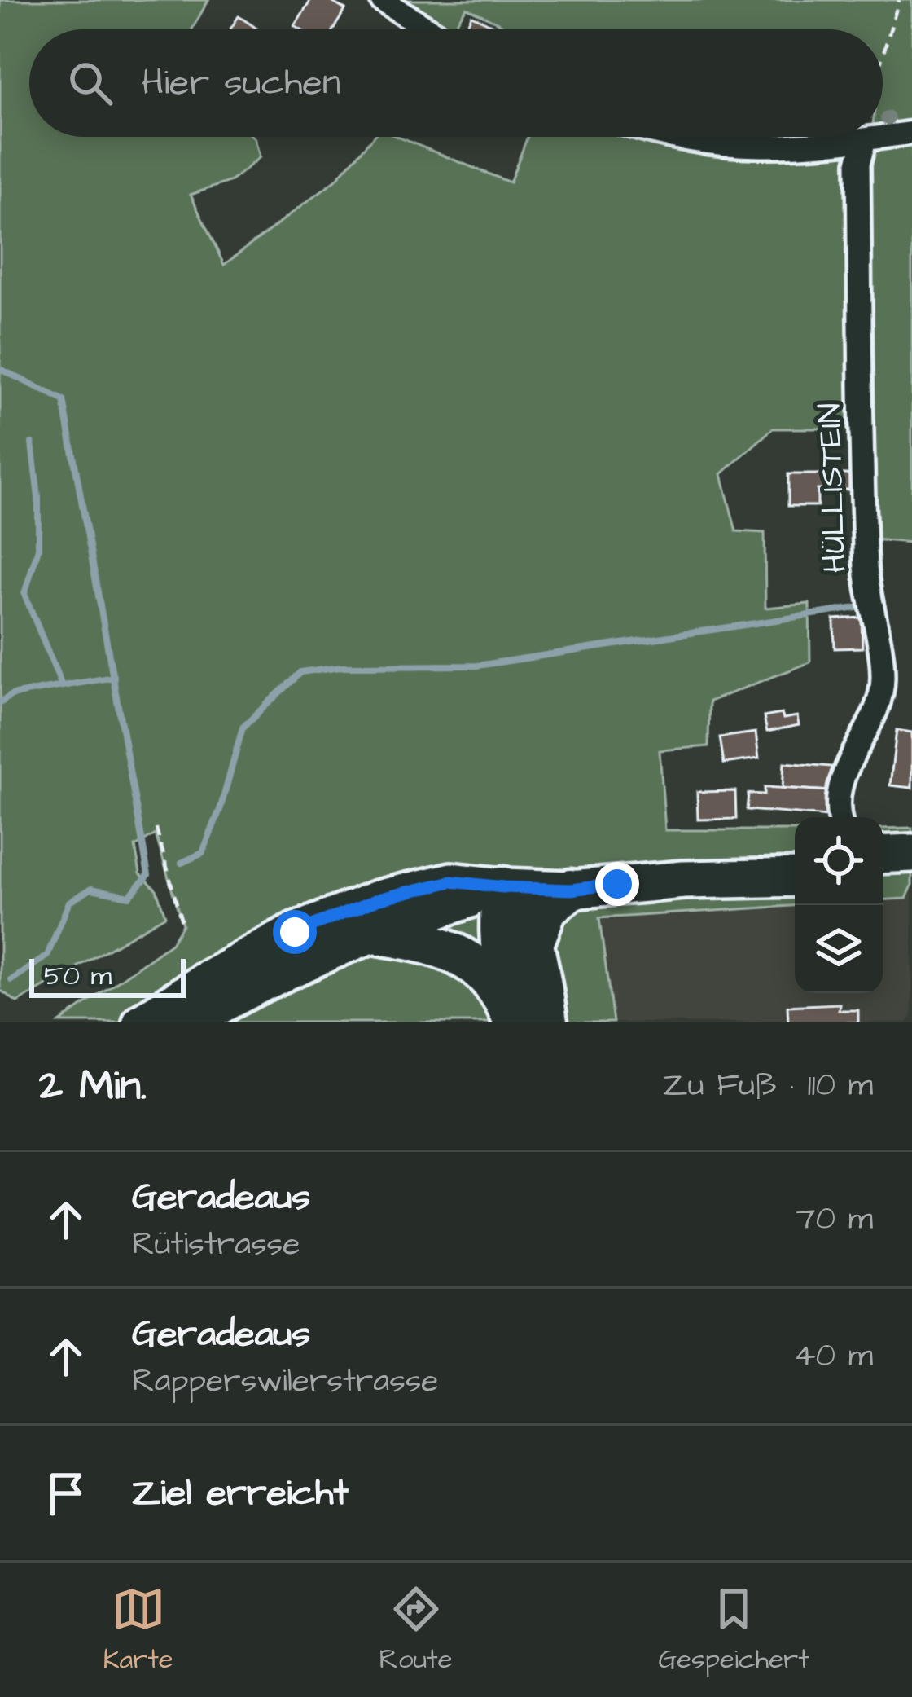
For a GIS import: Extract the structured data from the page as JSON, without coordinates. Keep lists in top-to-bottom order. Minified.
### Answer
{"streets":{"street":["HÜLLISTEIN"]},"scale_bar":"50 m","page":{"search":"Hier suchen","scale":"50 m","heading":["2 Min.","Zu Fuß · 110 m"],"list":[["Geradeaus","Rütistrasse","70 m"],["Geradeaus","Rapperswilerstrasse","40 m"],"Ziel erreicht"],"nav":["Karte","Route","Gespeichert"]}}
